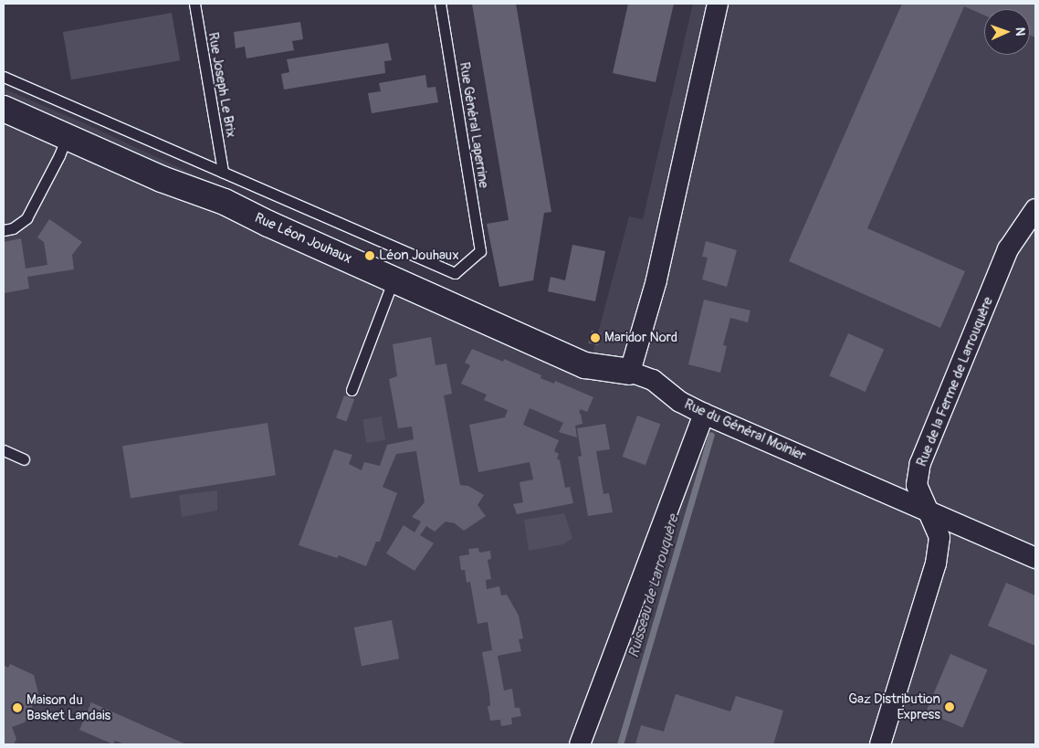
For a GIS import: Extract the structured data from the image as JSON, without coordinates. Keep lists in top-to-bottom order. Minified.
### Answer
{"streets":{"street":["Rue Léon Jouhaux","Rue de la Ferme de Larrouquère","Rue du Général Moinier"],"lane":["Rue Joseph Le Brix","Rue Général Laperrine"]},"crossings":[["Rue Joseph Le Brix","Rue Général Laperrine"],["Rue Léon Jouhaux","Rue du Général Moinier"],["Rue de la Ferme de Larrouquère","Rue du Général Moinier"]],"water":["Ruisseau de Larrouquère"],"places":["Léon Jouhaux","Maridor Nord","Gaz Distribution Express","Maison du Basket Landais"],"north":"right"}
